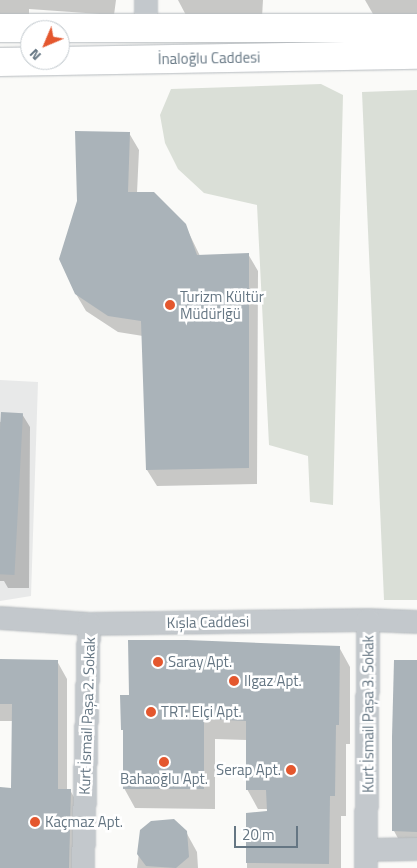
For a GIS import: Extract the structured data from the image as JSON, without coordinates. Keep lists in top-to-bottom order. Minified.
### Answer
{"streets":{"main road":["İnaloğlu Caddesi"],"street":["Kışla Caddesi","Kurt İsmail Paşa 3. Sokak","Kurt İsmail Paşa 2. Sokak"]},"crossings":[["Kışla Caddesi","Kurt İsmail Paşa 3. Sokak"],["Kışla Caddesi","Kurt İsmail Paşa 2. Sokak"]],"places":["Turizm Kültür Müdürlğü","Saray Apt.","Ilgaz Apt.","TRT. Elçi Apt.","Bahaoğlu Apt.","Serap Apt.","Kaçmaz Apt."],"scale_bar":"20 m","north":"bottom left"}
